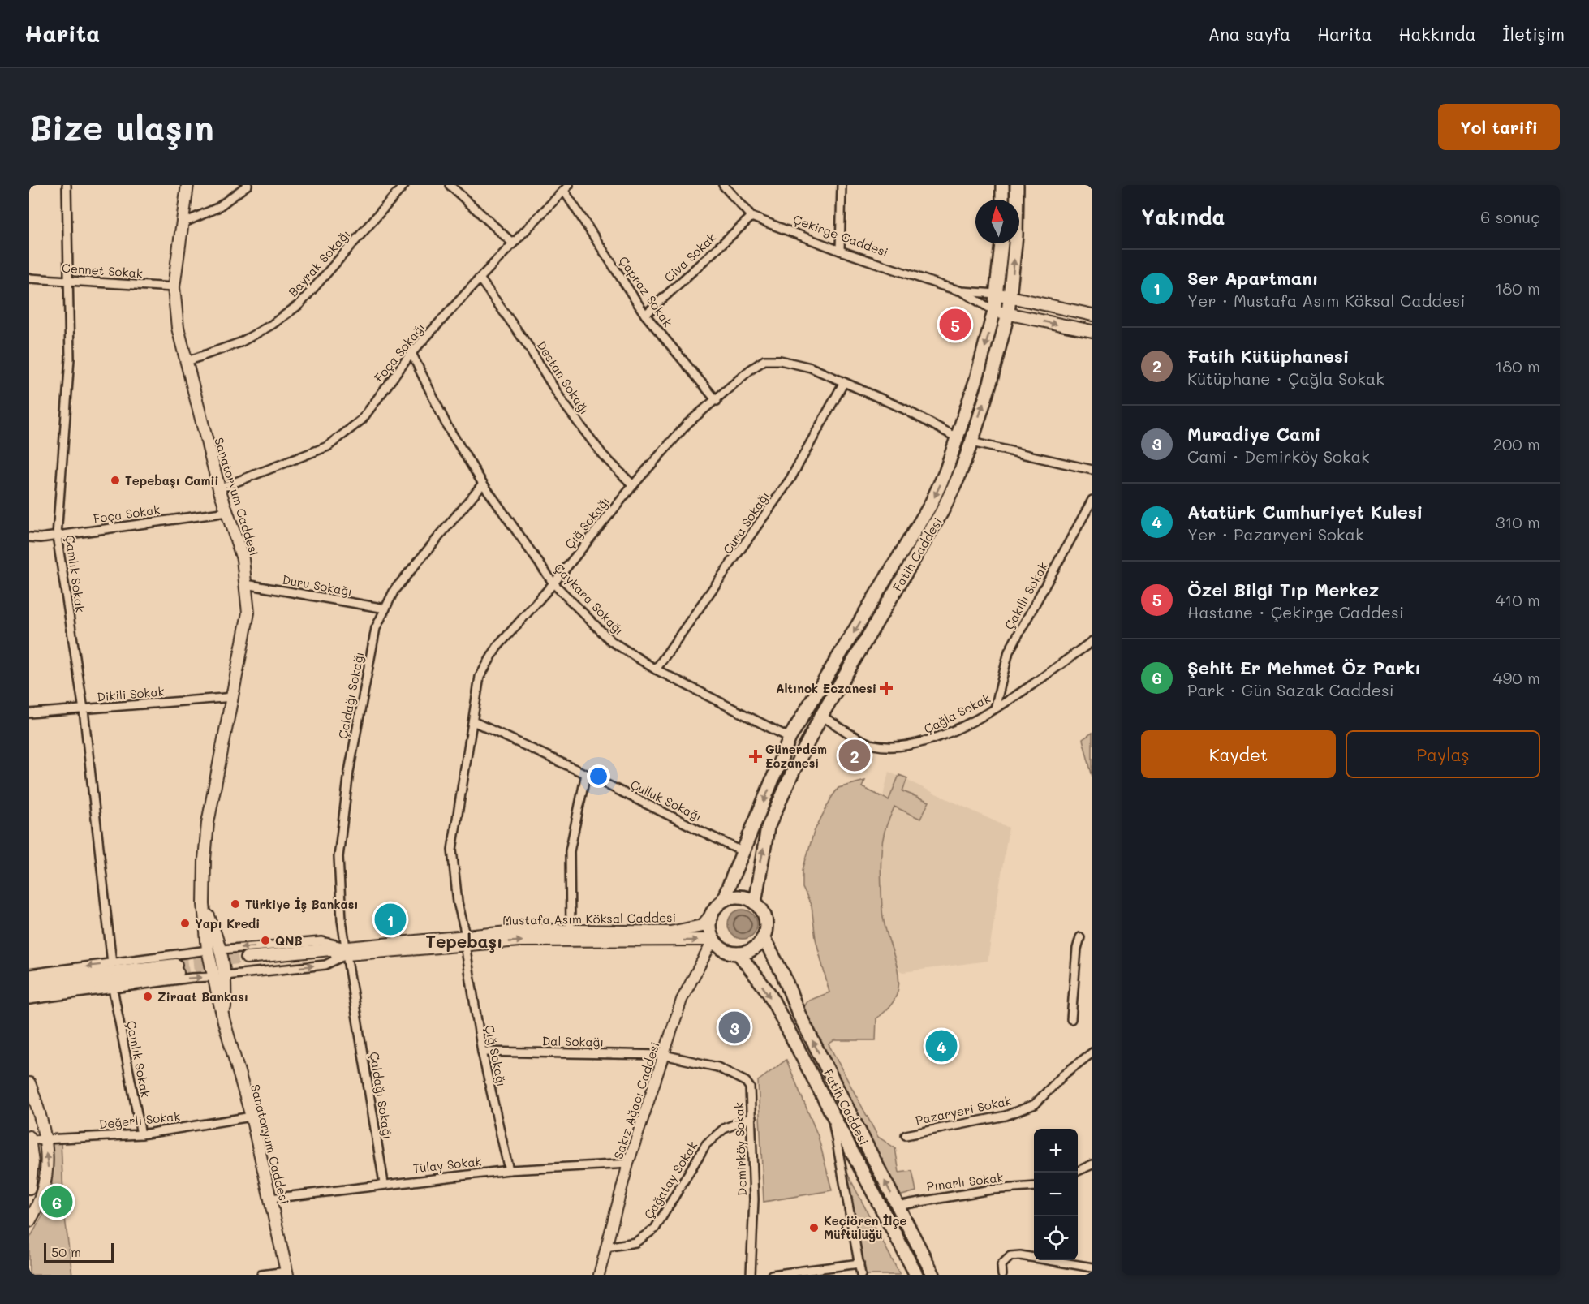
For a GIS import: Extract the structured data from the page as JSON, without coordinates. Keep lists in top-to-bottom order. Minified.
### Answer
{"streets":{"main road":["Çekirge Caddesi","Sanatoryum Caddesi","Fatih Caddesi","Mustafa Asım Köksal Caddesi"],"street":["Civa Sokak","Bayrak Sokağı","Cennet Sokak","Çapraz Sokak","Foça Sokağı","Destan Sokağı","Foça Sokak","Çığ Sokağı","Cura Sokağı","Çamlık Sokak","Duru Sokağı","Çakıllı Sokak","Çaykara Sokağı","Dikili Sokak","Çaldağı Sokağı","Çağla Sokak","Çulluk Sokağı","Dal Sokağı","Sakız Ağacı Caddesi","Pazaryeri Sokak","Değerli Sokak","Demirköy Sokak","Tülay Sokak","Çağatay Sokak","Pınarlı Sokak"]},"crossings":[["Çekirge Caddesi","Civa Sokak"],["Çekirge Caddesi","Fatih Caddesi"],["Civa Sokak","Çapraz Sokak"],["Bayrak Sokağı","Sanatoryum Caddesi"],["Cennet Sokak","Sanatoryum Caddesi"],["Cennet Sokak","Çamlık Sokak"],["Çapraz Sokak","Foça Sokağı"],["Çapraz Sokak","Çığ Sokağı"],["Foça Sokağı","Destan Sokağı"],["Foça Sokağı","Sanatoryum Caddesi"],["Foça Sokağı","Çaykara Sokağı"],["Destan Sokağı","Çığ Sokağı"],["Sanatoryum Caddesi","Foça Sokak"],["Sanatoryum Caddesi","Duru Sokağı"],["Sanatoryum Caddesi","Dikili Sokak"],["Sanatoryum Caddesi","Mustafa Asım Köksal Caddesi"],["Sanatoryum Caddesi","Değerli Sokak"],["Sanatoryum Caddesi","Tülay Sokak"],["Foça Sokak","Çamlık Sokak"],["Çığ Sokağı","Cura Sokağı"],["Çığ Sokağı","Fatih Caddesi"],["Çığ Sokağı","Çaykara Sokağı"],["Çığ Sokağı","Çulluk Sokağı"],["Çığ Sokağı","Mustafa Asım Köksal Caddesi"],["Çığ Sokağı","Dal Sokağı"],["Çığ Sokağı","Tülay Sokak"],["Cura Sokağı","Çaykara Sokağı"],["Fatih Caddesi","Çaykara Sokağı"],["Fatih Caddesi","Çağla Sokak"],["Fatih Caddesi","Çulluk Sokağı"],["Fatih Caddesi","Mustafa Asım Köksal Caddesi"],["Fatih Caddesi","Sakız Ağacı Caddesi"],["Fatih Caddesi","Pınarlı Sokak"],["Çamlık Sokak","Dikili Sokak"],["Çamlık Sokak","Değerli Sokak"],["Duru Sokağı","Çaldağı Sokağı"],["Çakıllı Sokak","Çağla Sokak"],["Çaykara Sokağı","Çaldağı Sokağı"],["Çaldağı Sokağı","Mustafa Asım Köksal Caddesi"],["Çaldağı Sokağı","Tülay Sokak"],["Mustafa Asım Köksal Caddesi","Sakız Ağacı Caddesi"],["Dal Sokağı","Sakız Ağacı Caddesi"],["Dal Sokağı","Demirköy Sokak"],["Sakız Ağacı Caddesi","Demirköy Sokak"],["Sakız Ağacı Caddesi","Tülay Sokak"],["Sakız Ağacı Caddesi","Çağatay Sokak"],["Demirköy Sokak","Çağatay Sokak"]],"districts":["Tepebaşı"],"places":{"other":["Tepebaşı Camii","Türkiye İş Bankası","Yapı Kredi","QNB","Ziraat Bankası","Keçiören İlçe Müftülüğü"],"health":["Altınok Eczanesi","Günerdem Eczanesi"]},"scale_bar":"50 m","north":"top","page":{"header":"Harita","nav":["Ana sayfa","Harita","Hakkında","İletişim"],"buttons":["Yol tarifi",["Kaydet","Paylaş"]],"title":"Bize ulaşın","heading":["Yakında","6 sonuç"],"list":[{"mark":"1","name":"Ser Apartmanı","note":"Yer · Mustafa Asım Köksal Caddesi","value":"180 m"},{"mark":"2","name":"Fatih Kütüphanesi","note":"Kütüphane · Çağla Sokak","value":"180 m"},{"mark":"3","name":"Muradiye Cami","note":"Cami · Demirköy Sokak","value":"200 m"},{"mark":"4","name":"Atatürk Cumhuriyet Kulesi","note":"Yer · Pazaryeri Sokak","value":"310 m"},{"mark":"5","name":"Özel Bilgi Tıp Merkez","note":"Hastane · Çekirge Caddesi","value":"410 m"},{"mark":"6","name":"Şehit Er Mehmet Öz Parkı","note":"Park · Gün Sazak Caddesi","value":"490 m"}],"pins":["5","2","1","3","4","6"],"map_buttons":["+","−"],"scale":"50 m"}}
